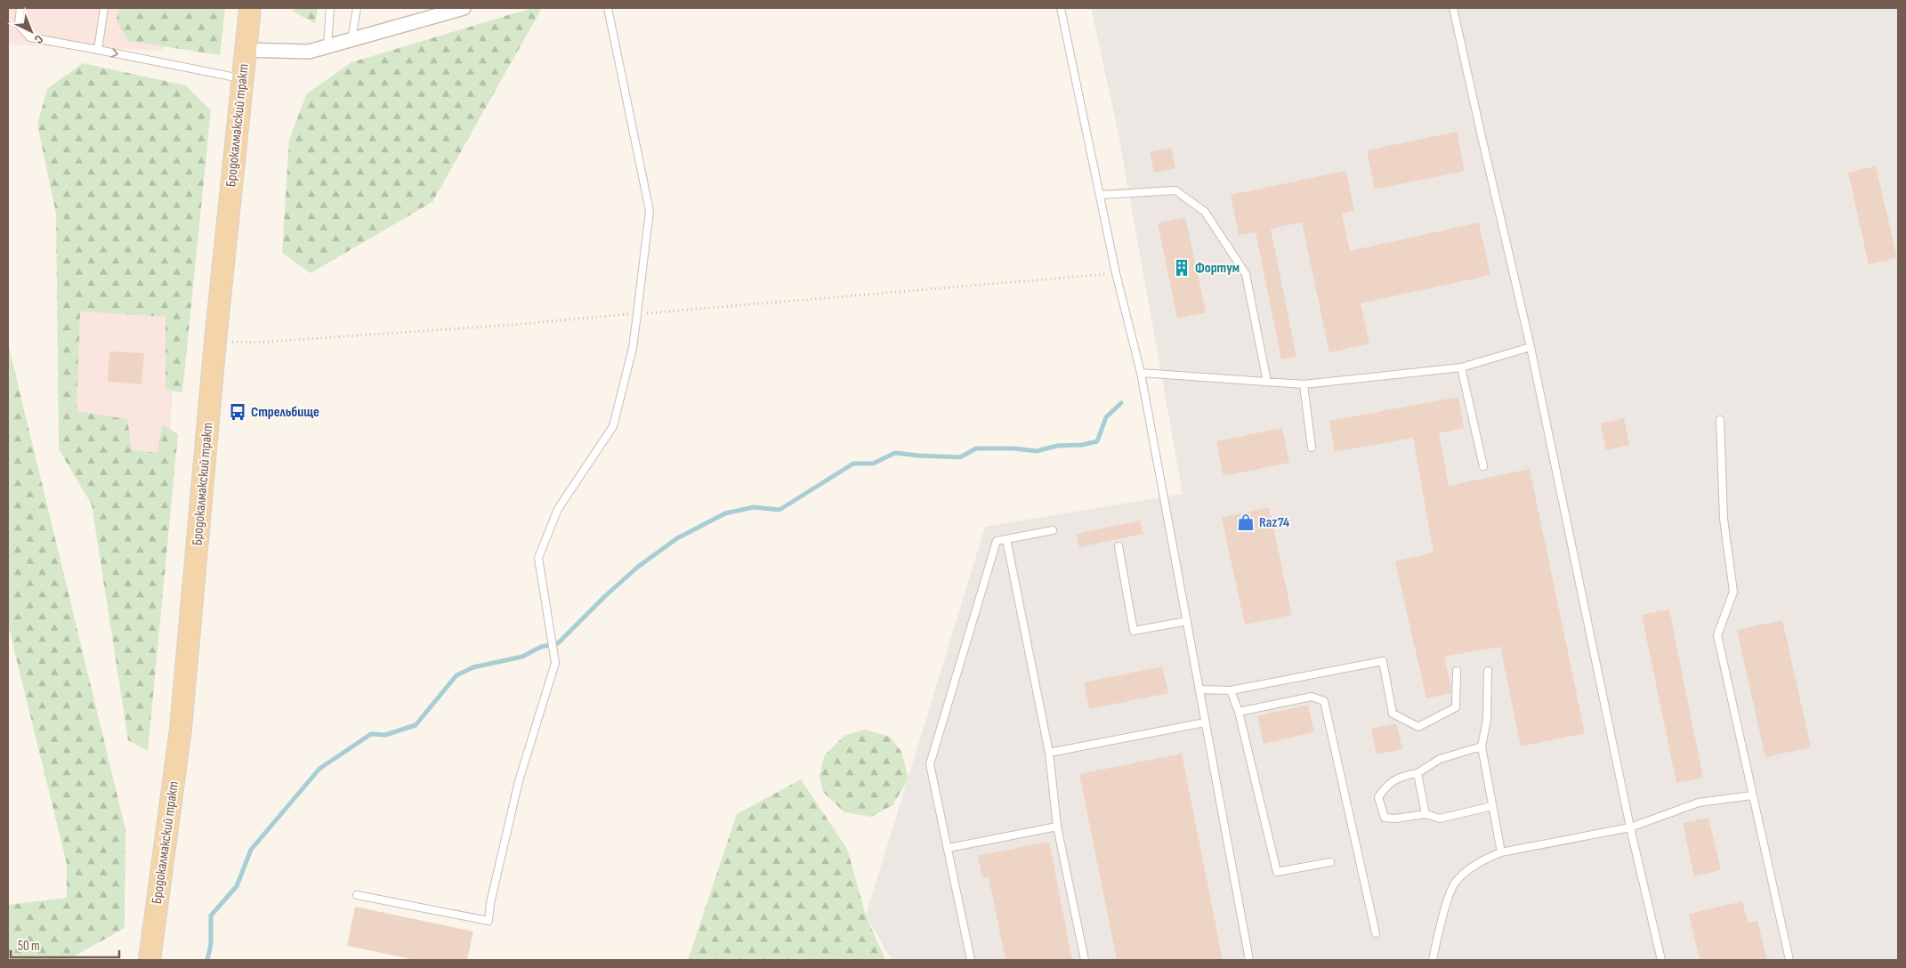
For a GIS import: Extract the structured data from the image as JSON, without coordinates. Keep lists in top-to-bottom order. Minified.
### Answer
{"streets":{"main road":["Бродокалмакский тракт"]},"places":{"building":["Фортум"],"bus stop":["Стрельбище"],"shop":["Raz74"]},"scale_bar":"50 m","north":"bottom right"}
